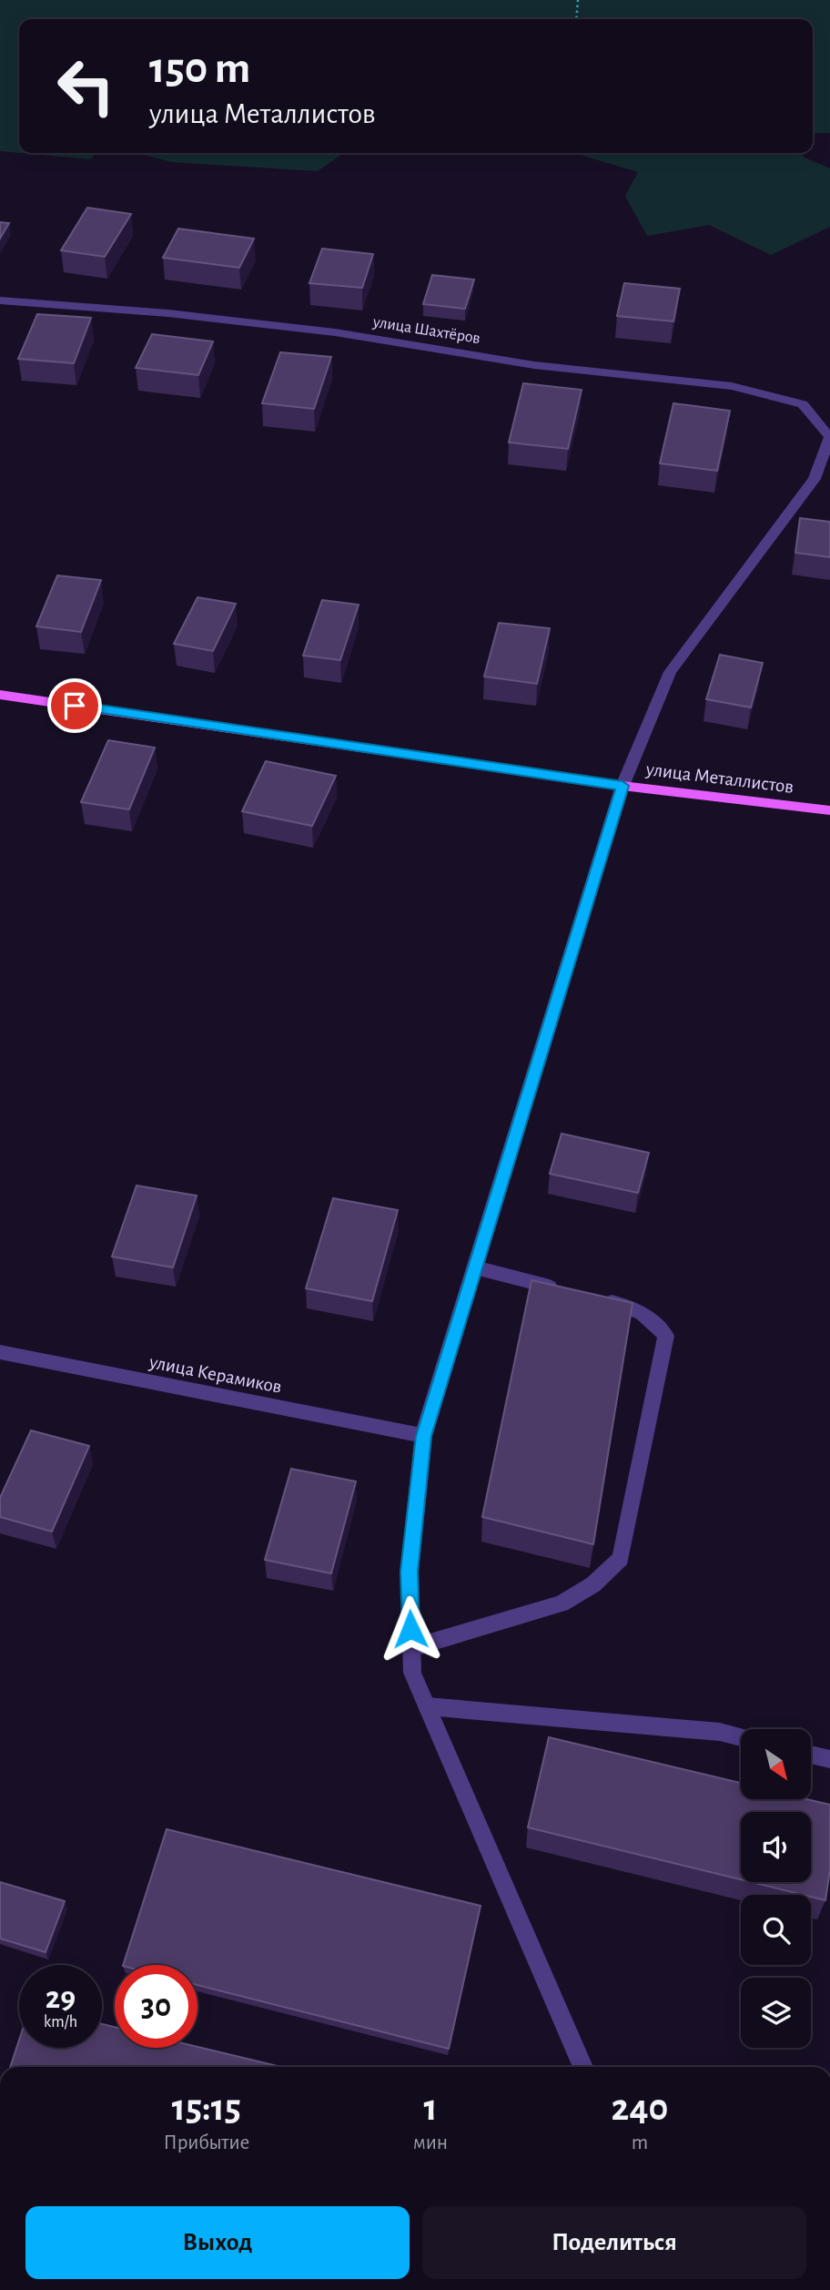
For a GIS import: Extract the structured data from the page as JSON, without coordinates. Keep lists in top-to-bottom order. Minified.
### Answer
{"streets":{"main road":["улица Металлистов"],"street":["улица Шахтёров","улица Керамиков"]},"crossings":[["улица Шахтёров","улица Металлистов"]],"north":"bottom right","page":{"turn":["150 m","улица Металлистов"],"speed":"29 km/h","limit":"30","eta":["15:15","Прибытие","1","мин","240","m"],"buttons":["Выход","Поделиться"]}}
